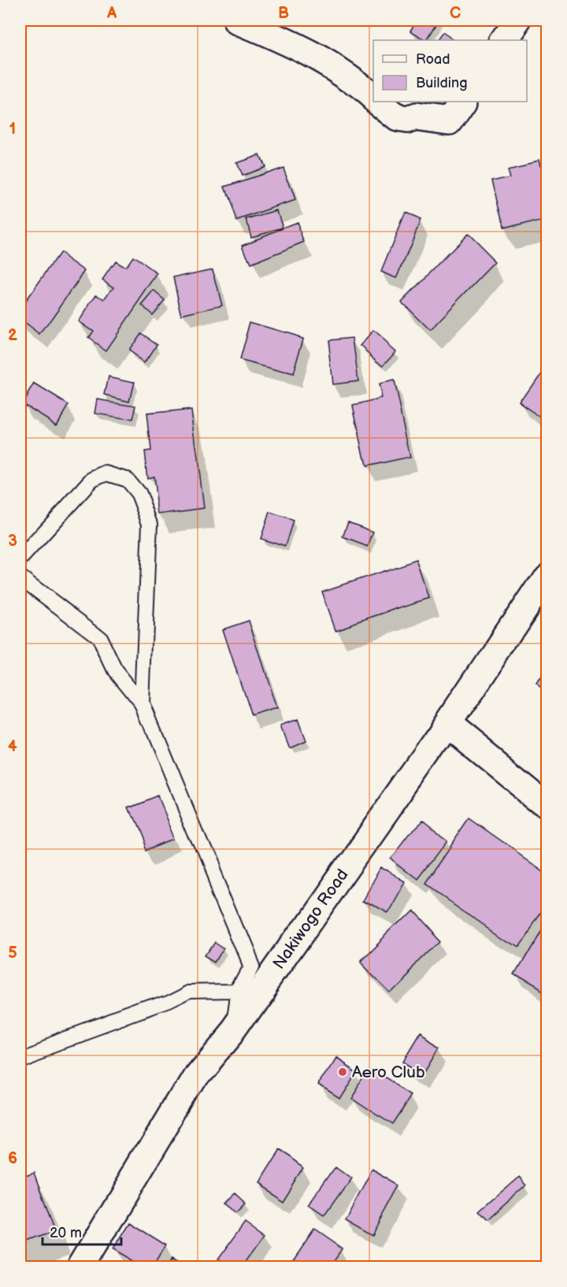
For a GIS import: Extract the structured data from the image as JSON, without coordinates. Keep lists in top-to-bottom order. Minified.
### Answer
{"streets":{"street":["Nakiwogo Road"]},"places":["Aero Club"],"legend":["Road","Building"],"scale_bar":"20 m","grid":{"columns":["A","B","C"],"rows":["1","2","3","4","5","6"]}}
